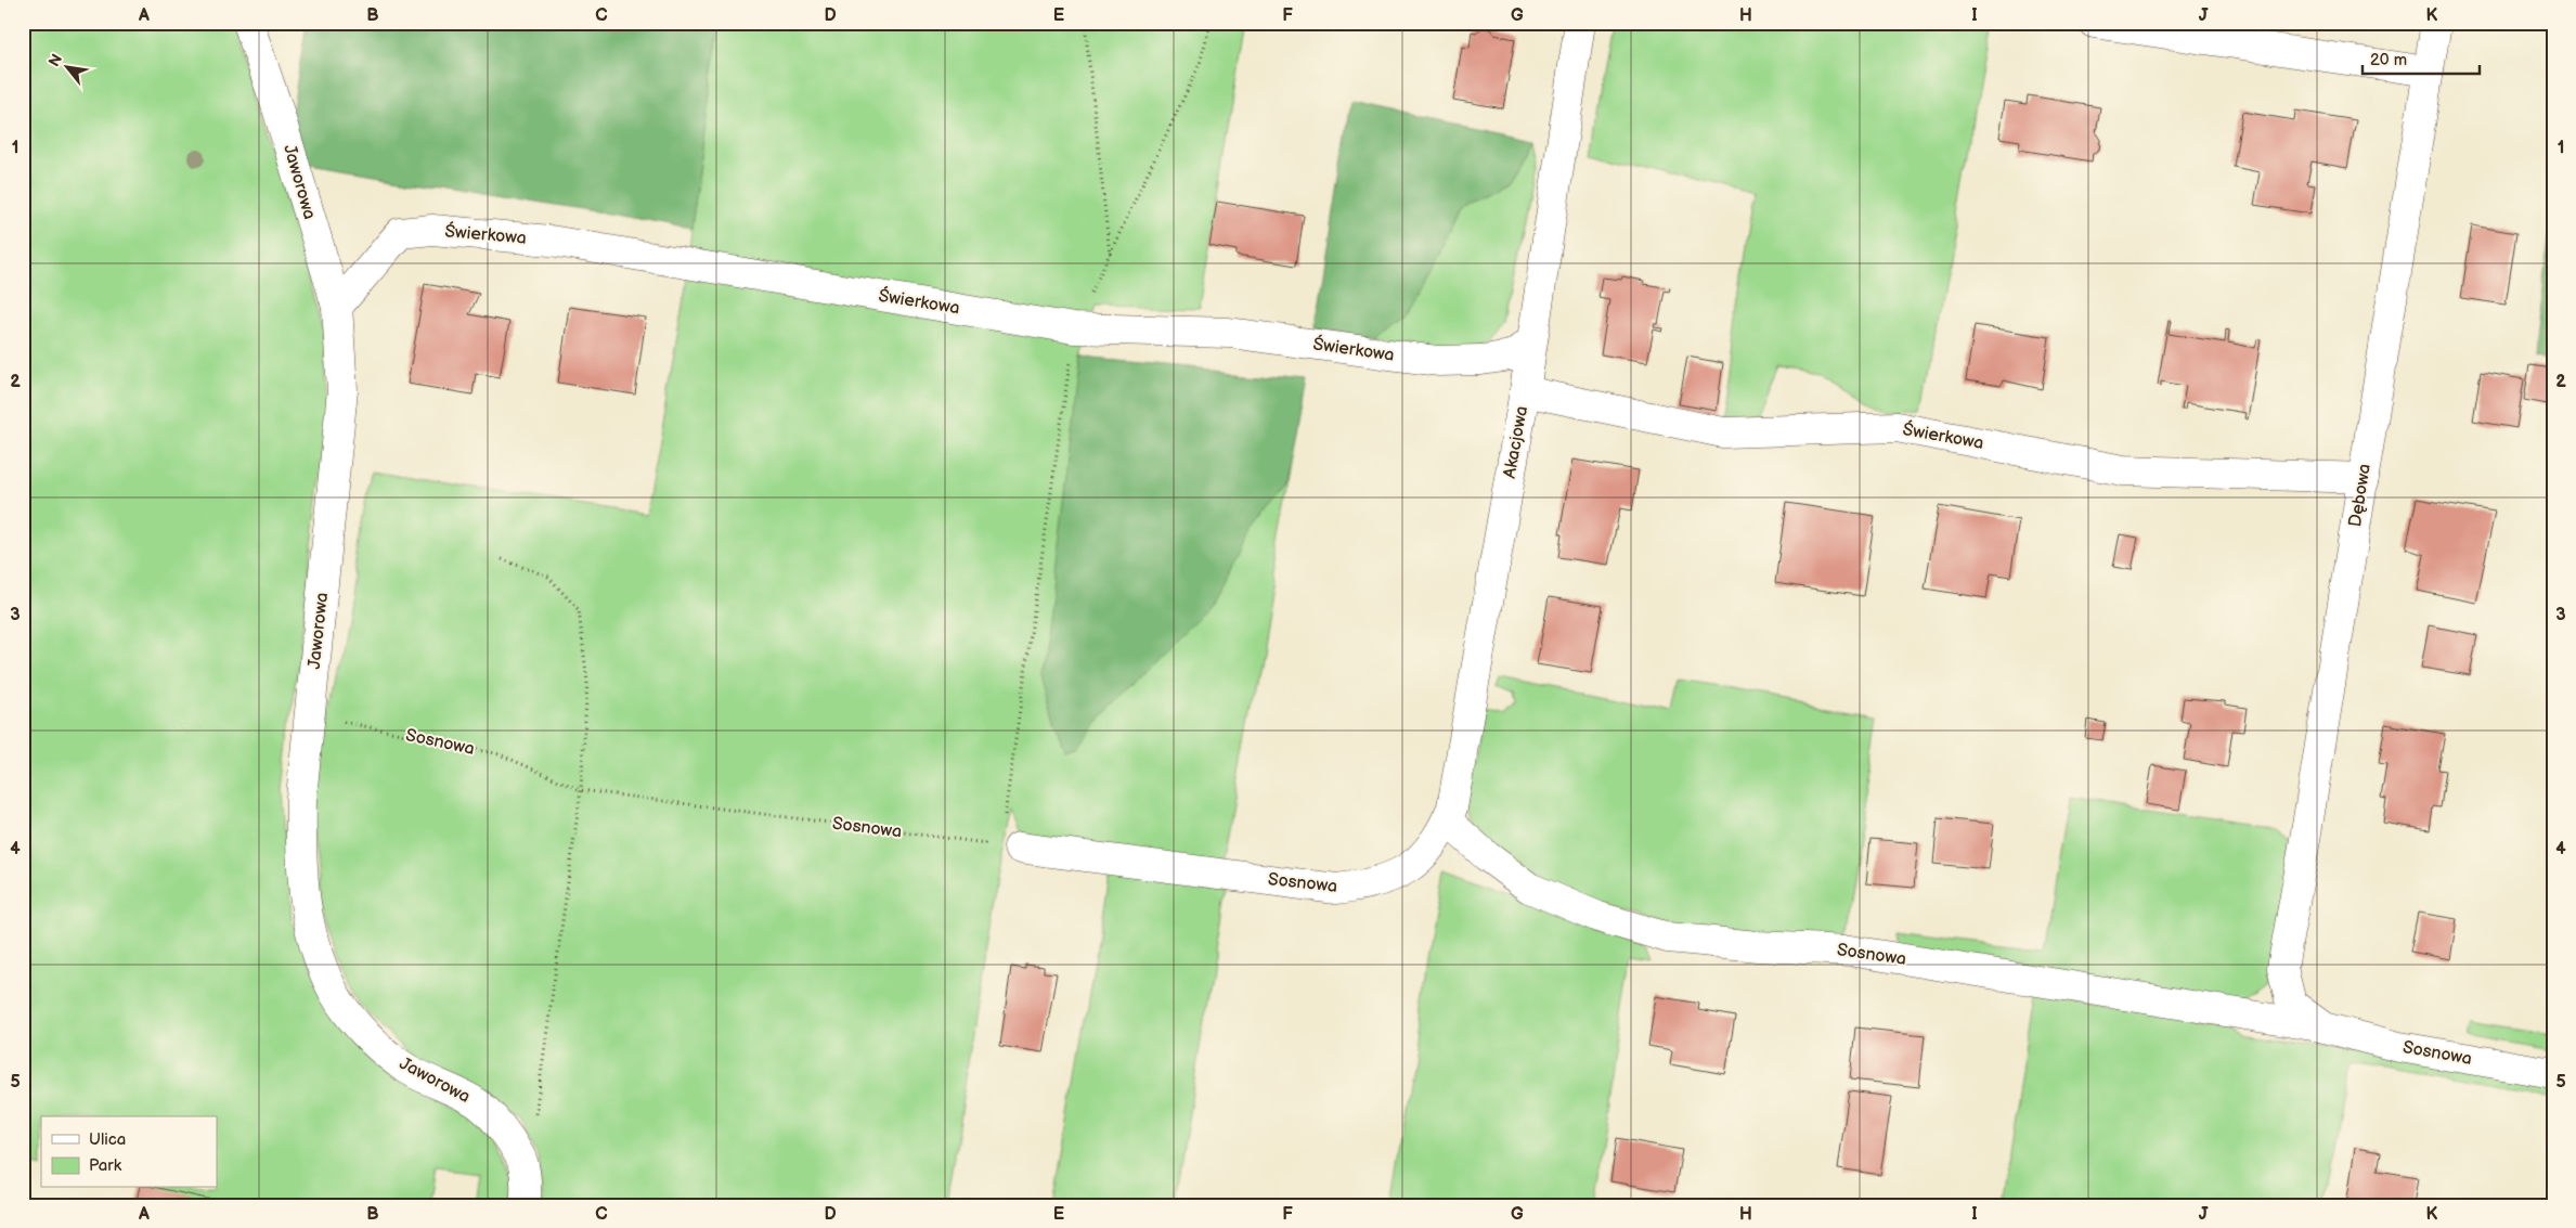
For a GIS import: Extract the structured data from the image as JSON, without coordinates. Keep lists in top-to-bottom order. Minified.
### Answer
{"streets":{"street":["Jaworowa","Świerkowa","Akacjowa","Dębowa","Sosnowa"]},"crossings":[["Jaworowa","Świerkowa"],["Jaworowa","Sosnowa"],["Świerkowa","Akacjowa"],["Świerkowa","Dębowa"],["Akacjowa","Sosnowa"],["Dębowa","Sosnowa"]],"legend":["Ulica","Park"],"scale_bar":"20 m","north":"top left","grid":{"columns":["A","B","C","D","E","F","G","H","I","J","K"],"rows":["1","2","3","4","5"]}}
